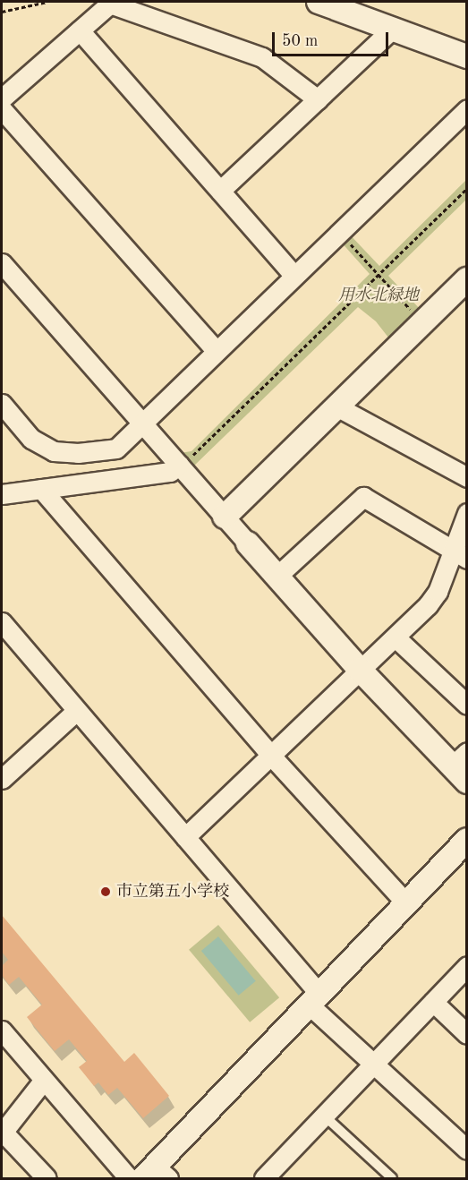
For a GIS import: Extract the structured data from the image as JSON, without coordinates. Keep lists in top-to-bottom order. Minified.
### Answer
{"parks":["用水北緑地"],"places":["市立第五小学校"],"scale_bar":"50 m"}
